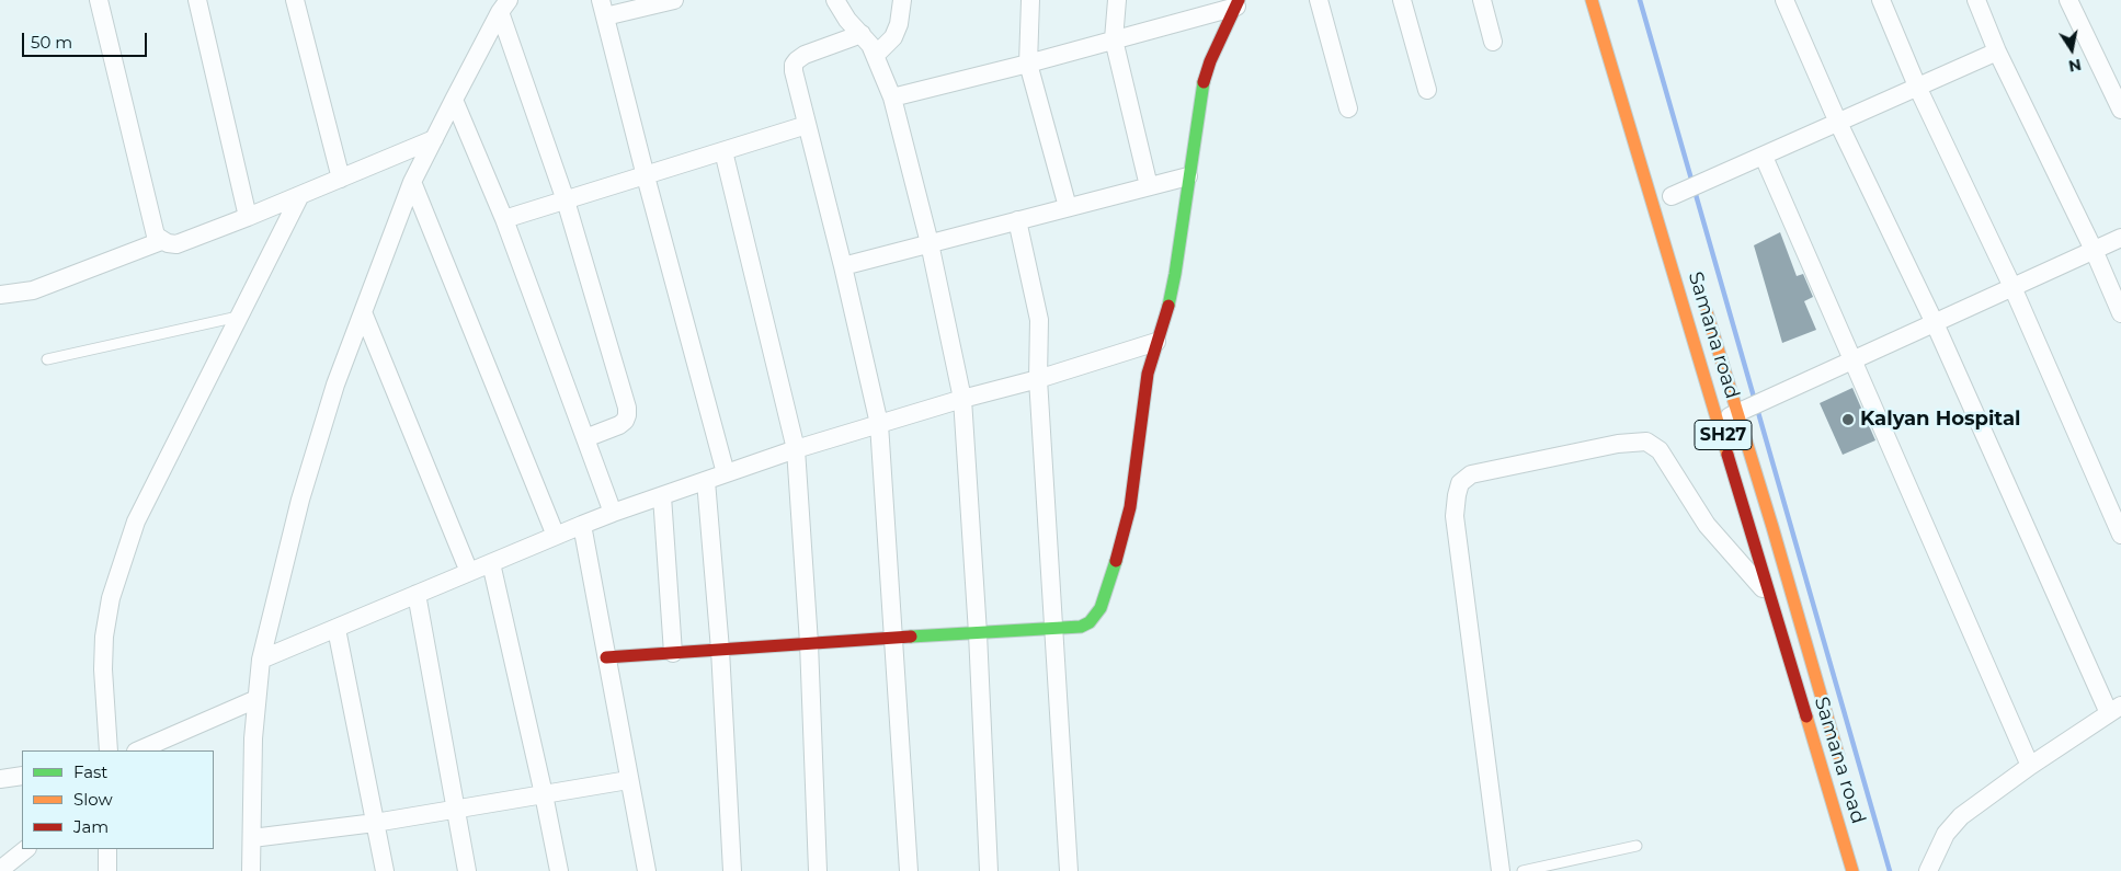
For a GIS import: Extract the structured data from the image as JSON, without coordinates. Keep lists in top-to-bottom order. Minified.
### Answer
{"streets":{"main road":["Samana road","SH27"]},"places":["Kalyan Hospital"],"legend":["Fast","Slow","Jam"],"scale_bar":"50 m","north":"bottom"}
